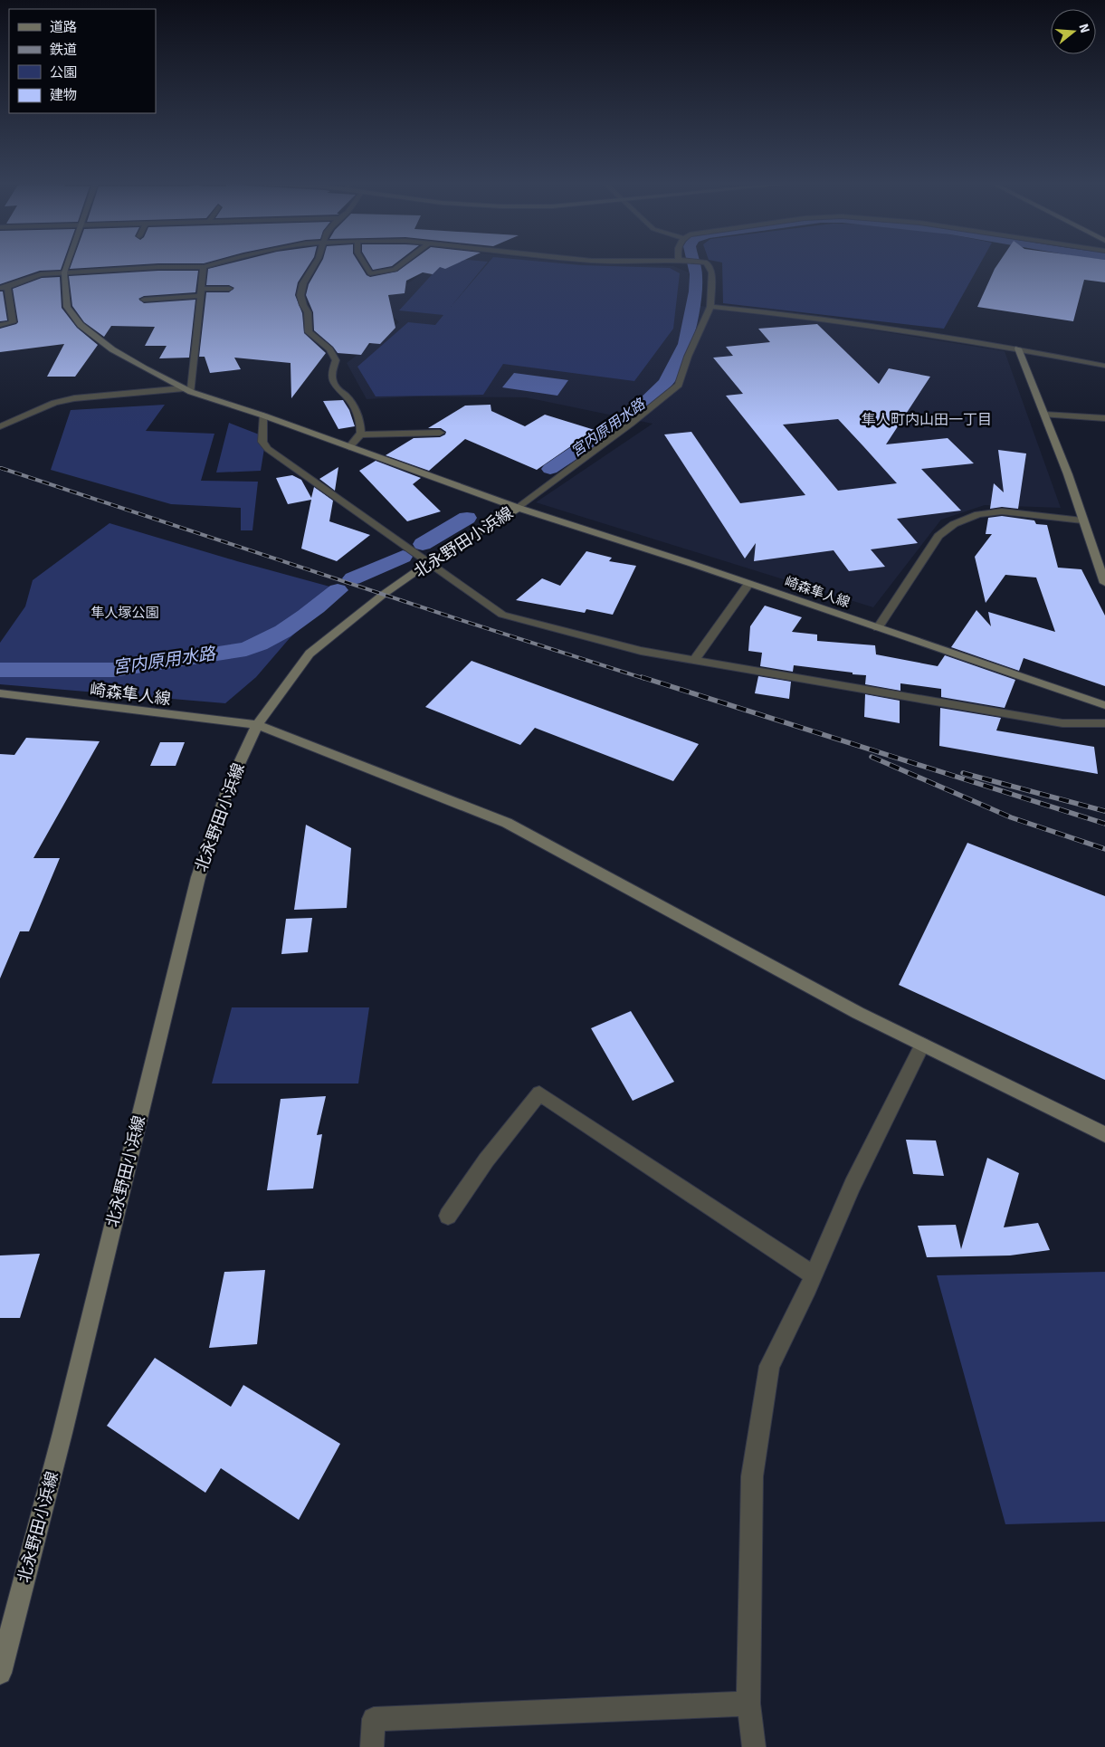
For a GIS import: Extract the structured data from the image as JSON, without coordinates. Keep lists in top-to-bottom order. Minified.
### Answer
{"streets":{"main road":["北永野田小浜線","崎森隼人線"]},"crossings":[["北永野田小浜線","崎森隼人線"]],"districts":["隼人町内山田一丁目"],"water":["宮内原用水路"],"parks":["隼人塚公園"],"legend":["道路","鉄道","公園","建物"],"north":"right"}
